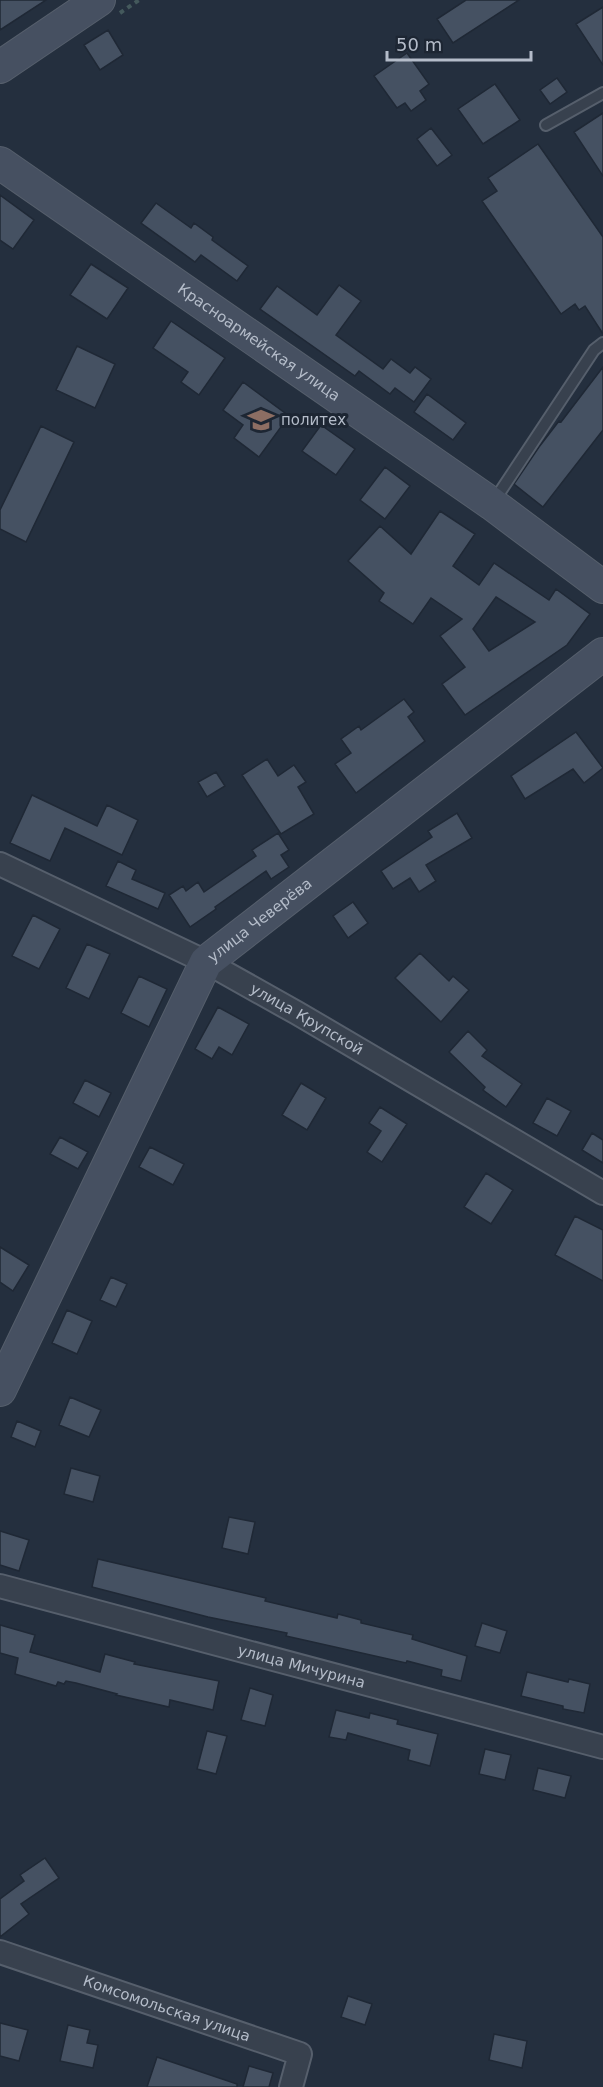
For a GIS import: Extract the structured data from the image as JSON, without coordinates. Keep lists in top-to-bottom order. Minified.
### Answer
{"streets":{"street":["Красноармейская улица","улица Чеверёва","улица Крупской","улица Мичурина","Комсомольская улица"]},"crossings":[["улица Чеверёва","улица Крупской"]],"places":{"school or university":["политех"]},"scale_bar":"50 m"}
